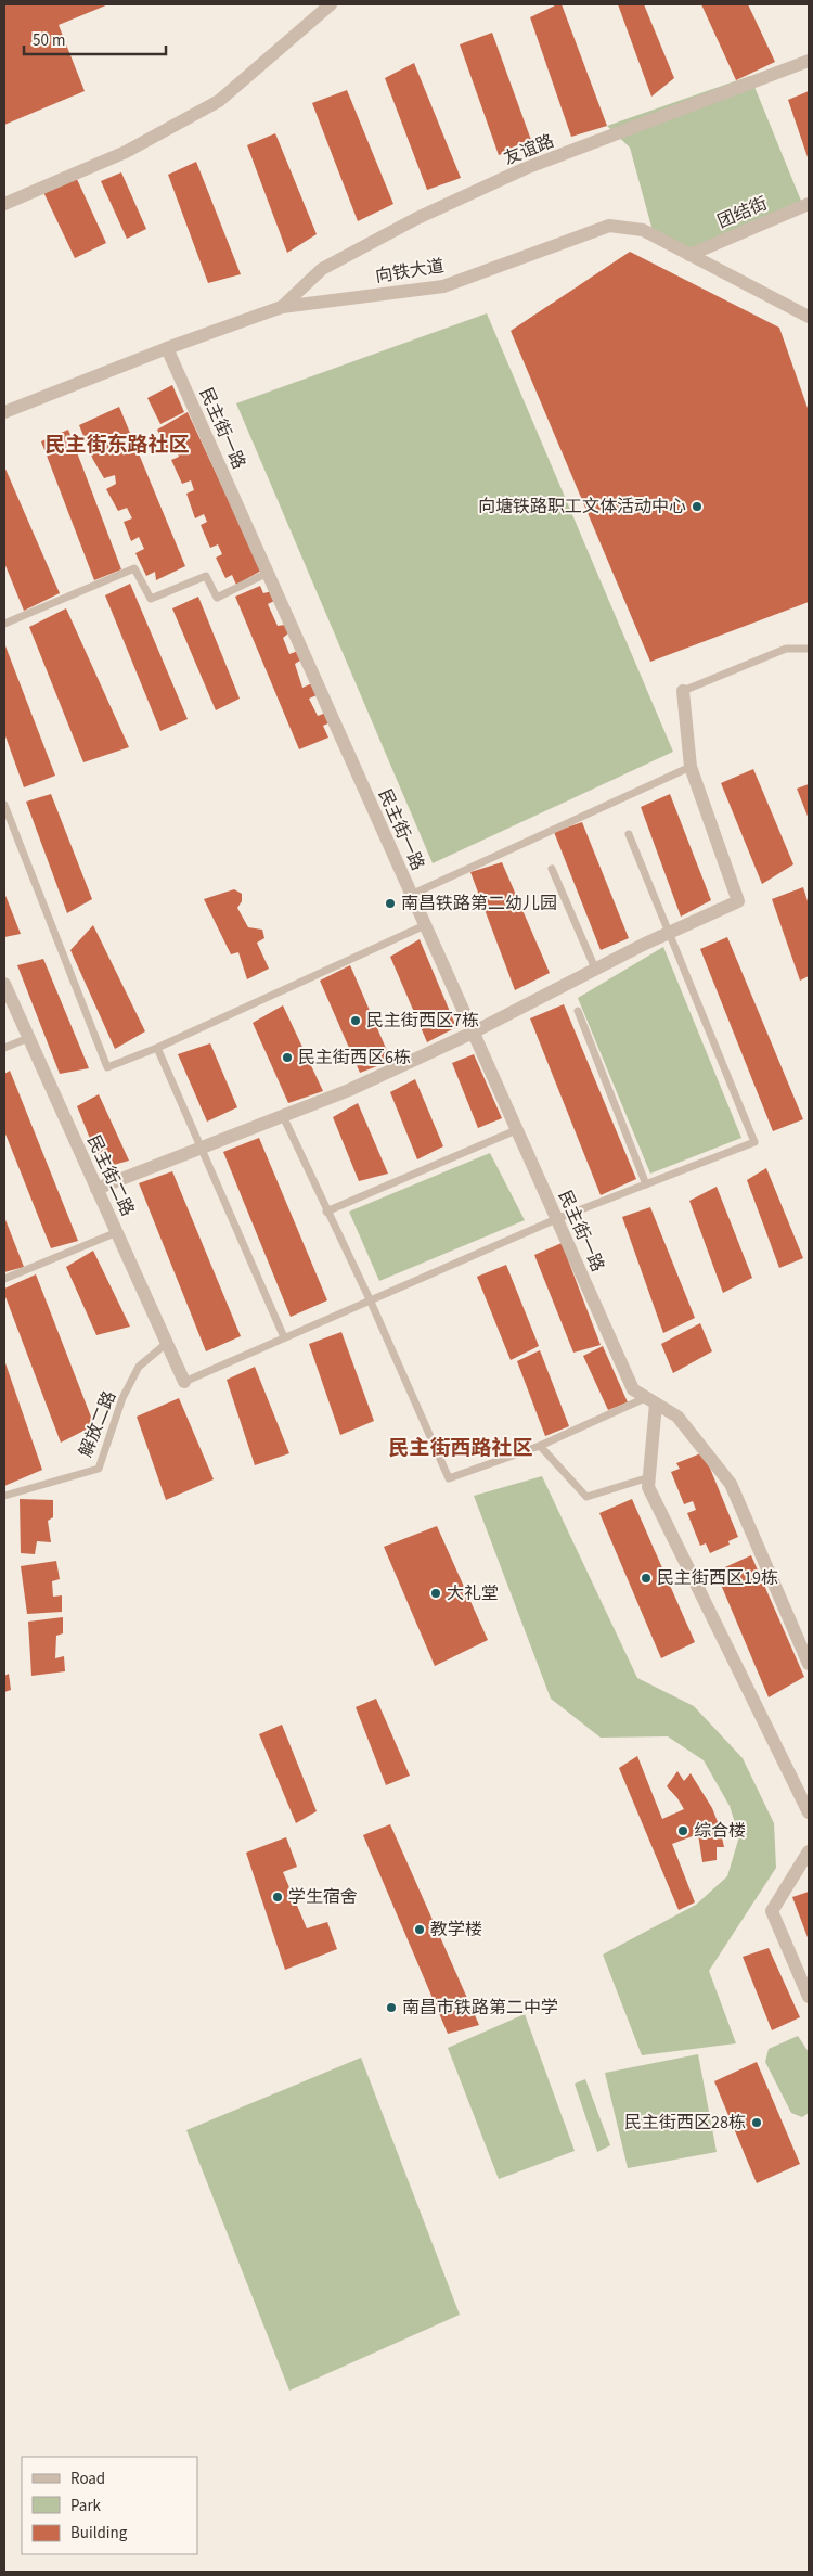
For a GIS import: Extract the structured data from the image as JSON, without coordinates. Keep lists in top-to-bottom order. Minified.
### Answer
{"streets":{"street":["友谊路","团结街","向铁大道","民主街一路","民主街二路"],"lane":["解放二路"]},"crossings":[["友谊路","向铁大道"],["团结街","向铁大道"],["向铁大道","民主街一路"],["民主街二路","解放二路"]],"districts":["民主街东路社区","民主街西路社区"],"places":["向塘铁路职工文体活动中心","南昌铁路第二幼儿园","民主街西区7栋","民主街西区6栋","民主街西区19栋","大礼堂","综合楼","学生宿舍","教学楼","南昌市铁路第二中学","民主街西区28栋"],"legend":["Road","Park","Building"],"scale_bar":"50 m"}
